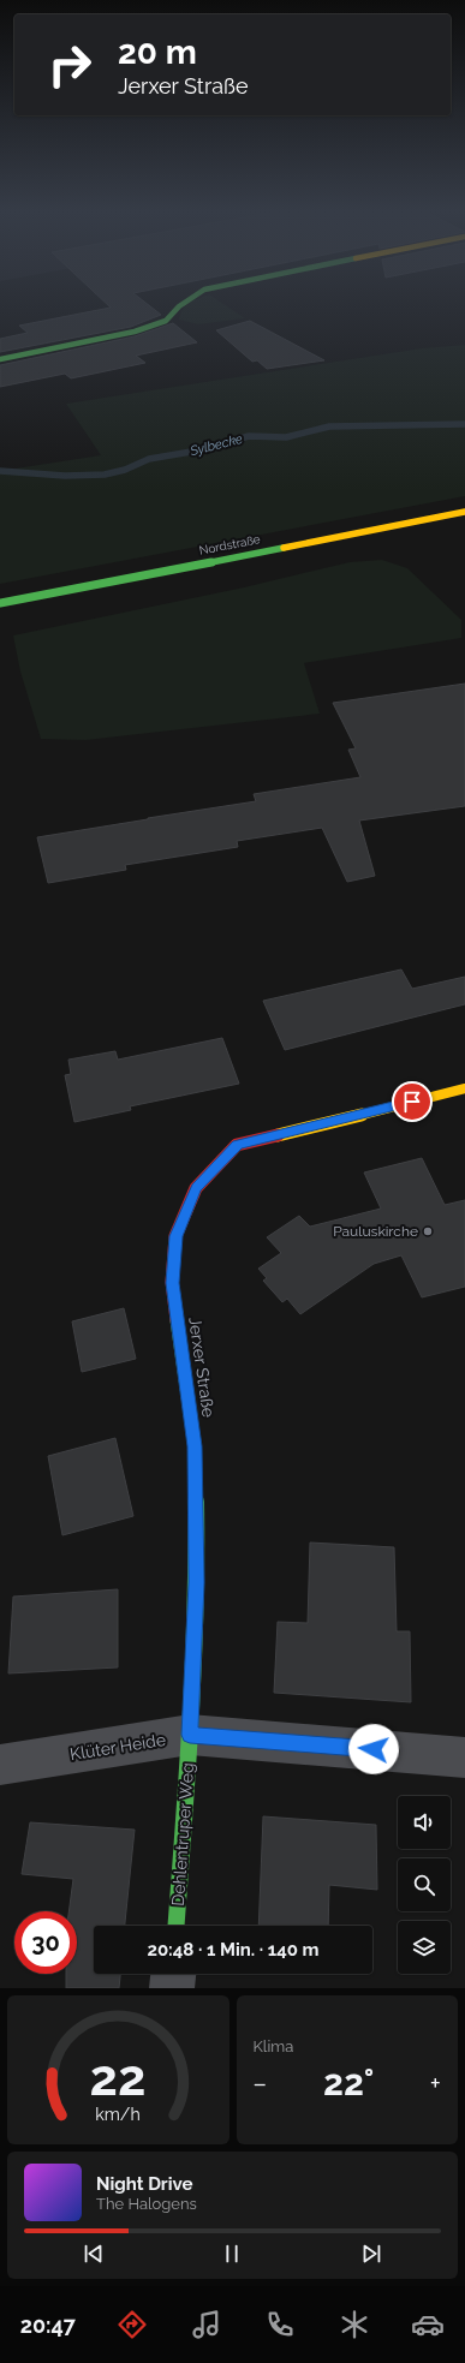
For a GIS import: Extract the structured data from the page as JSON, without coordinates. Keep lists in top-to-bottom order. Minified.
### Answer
{"streets":{"street":["Nordstraße","Jerxer Straße","Klüter Heide","Dehlentruper Weg"]},"crossings":[["Jerxer Straße","Klüter Heide"],["Jerxer Straße","Dehlentruper Weg"],["Klüter Heide","Dehlentruper Weg"]],"water":["Sylbecke"],"places":["Pauluskirche"],"page":{"turn":["20 m","Jerxer Straße"],"limit":"30","trip":"20:48 · 1 Min. · 140 m","tile":"Klima","heat":["−","22°","+"],"song":["Night Drive","The Halogens"],"tabs":"20:47","gauge":["22","km/h"]}}
